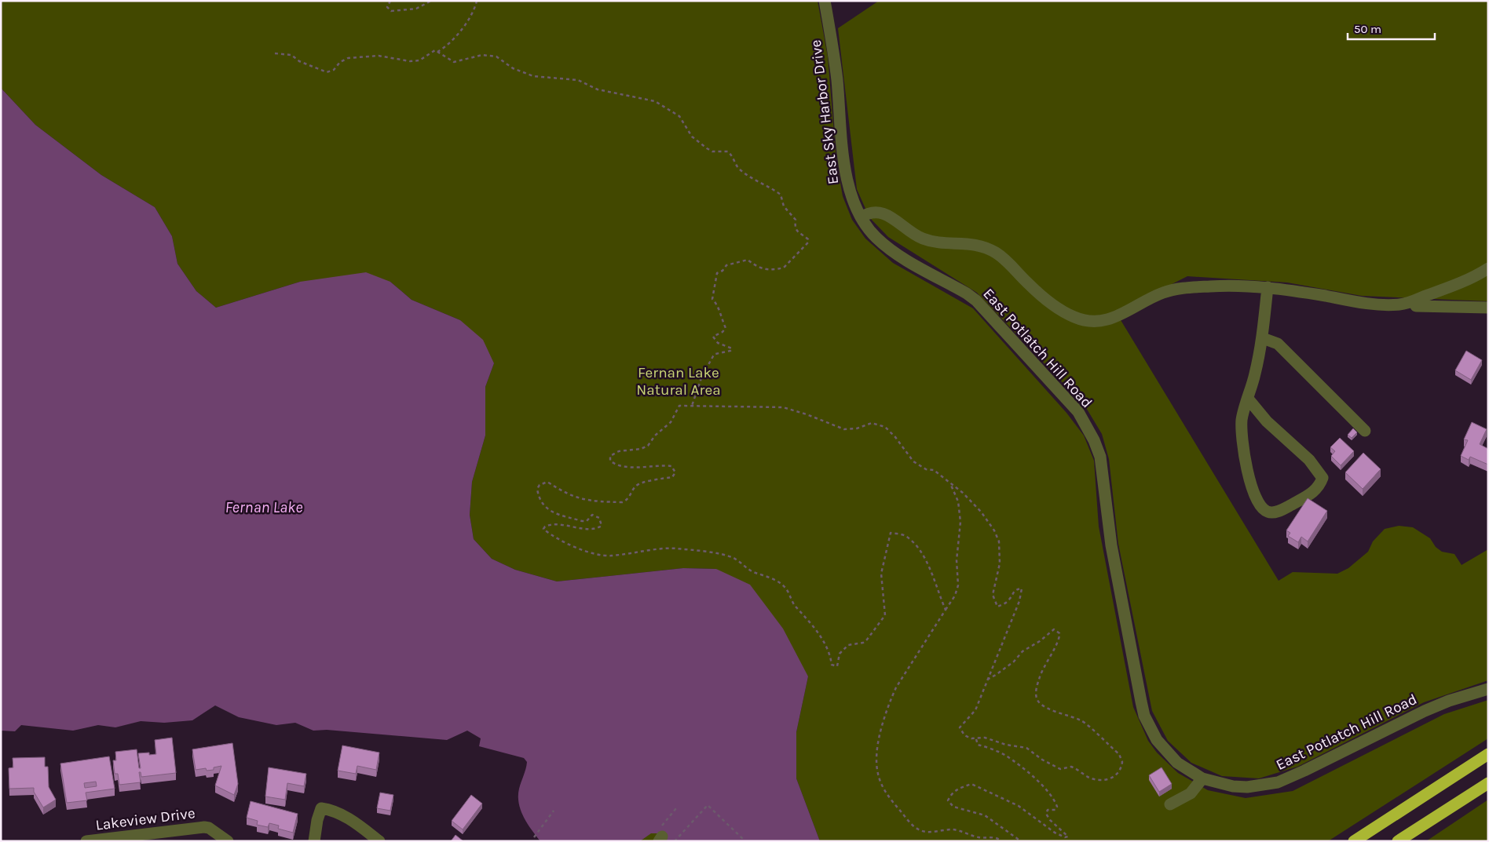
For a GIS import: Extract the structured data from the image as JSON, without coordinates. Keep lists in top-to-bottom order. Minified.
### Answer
{"streets":{"street":["East Sky Harbor Drive","East Potlatch Hill Road","Lakeview Drive"]},"crossings":[["East Sky Harbor Drive","East Potlatch Hill Road"]],"water":["Fernan Lake"],"parks":["Fernan Lake Natural Area"],"scale_bar":"50 m"}
